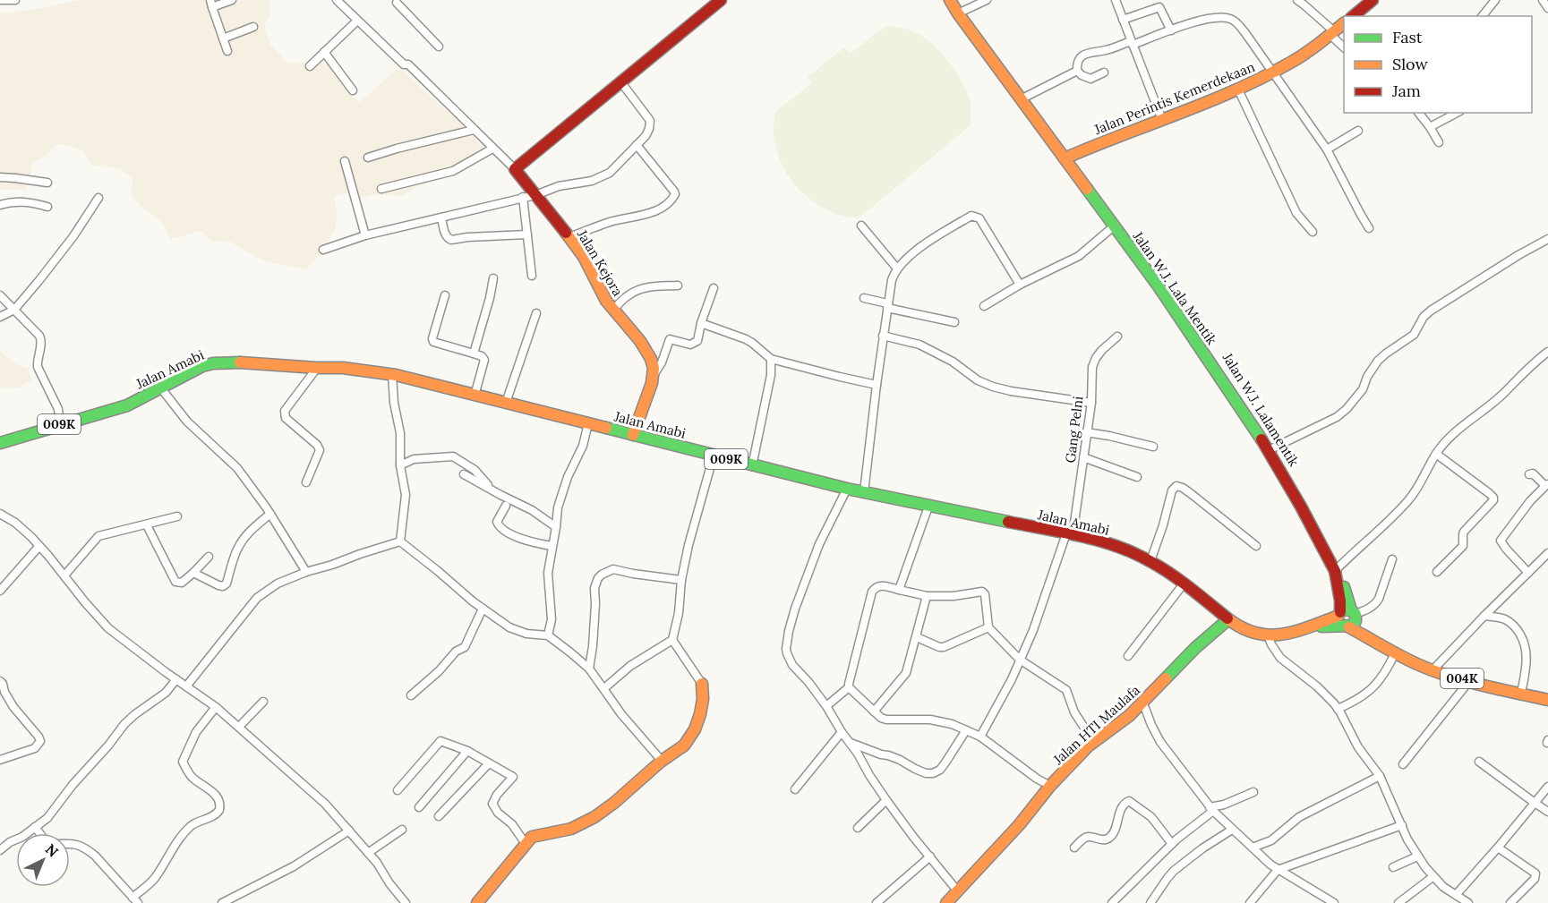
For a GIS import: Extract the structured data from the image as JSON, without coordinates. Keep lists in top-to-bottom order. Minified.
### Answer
{"streets":{"main road":["Jalan Perintis Kemerdekaan","Jalan Kejora","Jalan W.J. Lala Mentik","Jalan Amabi","Jalan W.J. Lalamentik","009K","004K","Jalan HTI Maulafa"],"street":["Gang Pelni"]},"crossings":[["Jalan Perintis Kemerdekaan","Jalan W.J. Lala Mentik"],["Jalan W.J. Lala Mentik","Jalan Amabi"],["Jalan W.J. Lala Mentik","Jalan W.J. Lalamentik"],["Jalan W.J. Lala Mentik","004K"],["Jalan Amabi","Gang Pelni"],["Jalan Amabi","004K"],["Jalan Amabi","Jalan HTI Maulafa"]],"legend":["Fast","Slow","Jam"],"north":"top right"}
